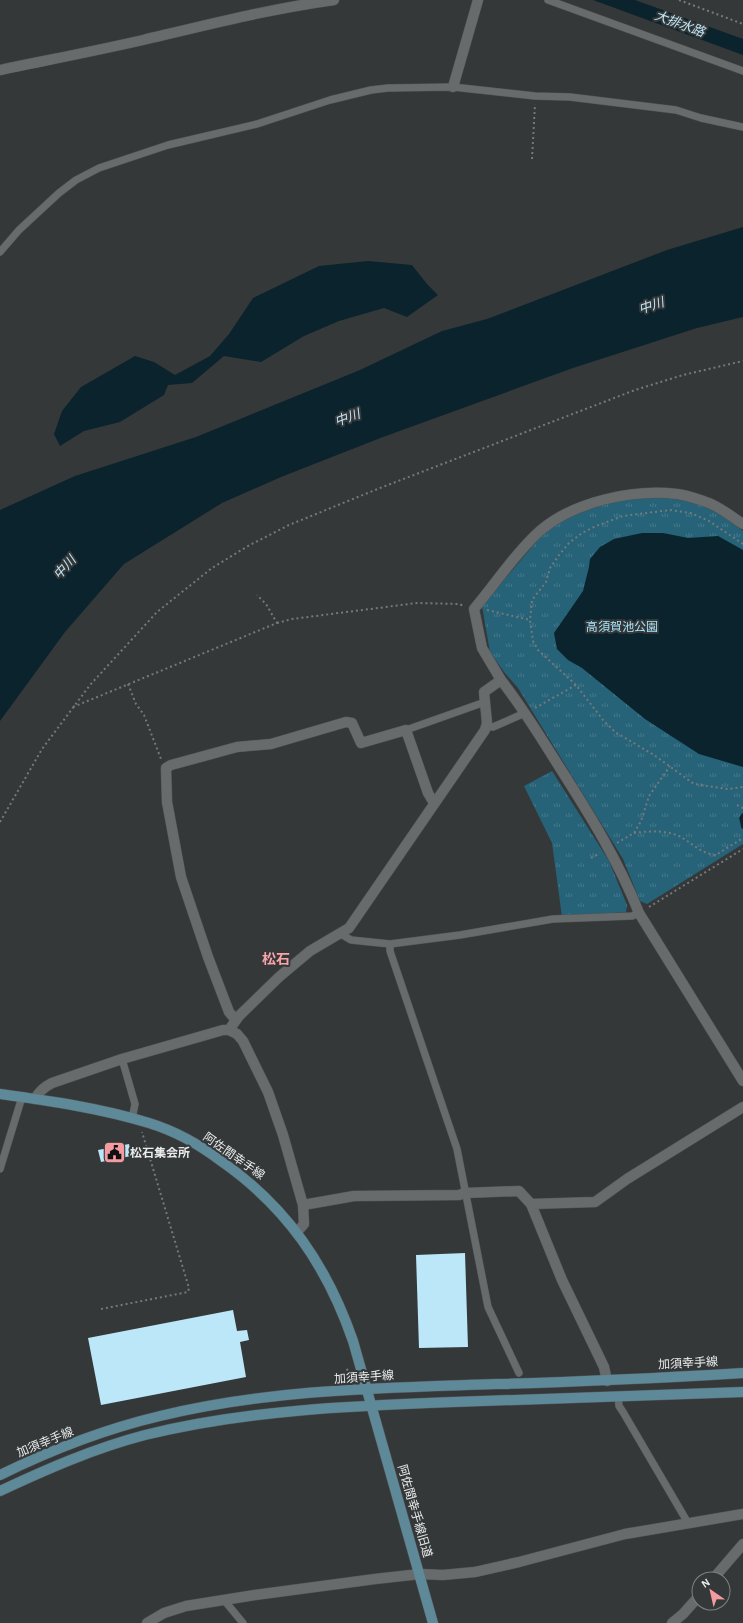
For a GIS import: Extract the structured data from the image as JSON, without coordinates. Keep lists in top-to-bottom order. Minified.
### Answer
{"streets":{"main road":["阿佐間幸手線","加須幸手線","阿佐間幸手線旧道"]},"crossings":[["阿佐間幸手線","加須幸手線"],["阿佐間幸手線","阿佐間幸手線旧道"]],"districts":["松石"],"water":["大排水路","中川"],"parks":["高須賀池公園"],"places":{"public building":["松石集会所"]},"north":"top left"}
